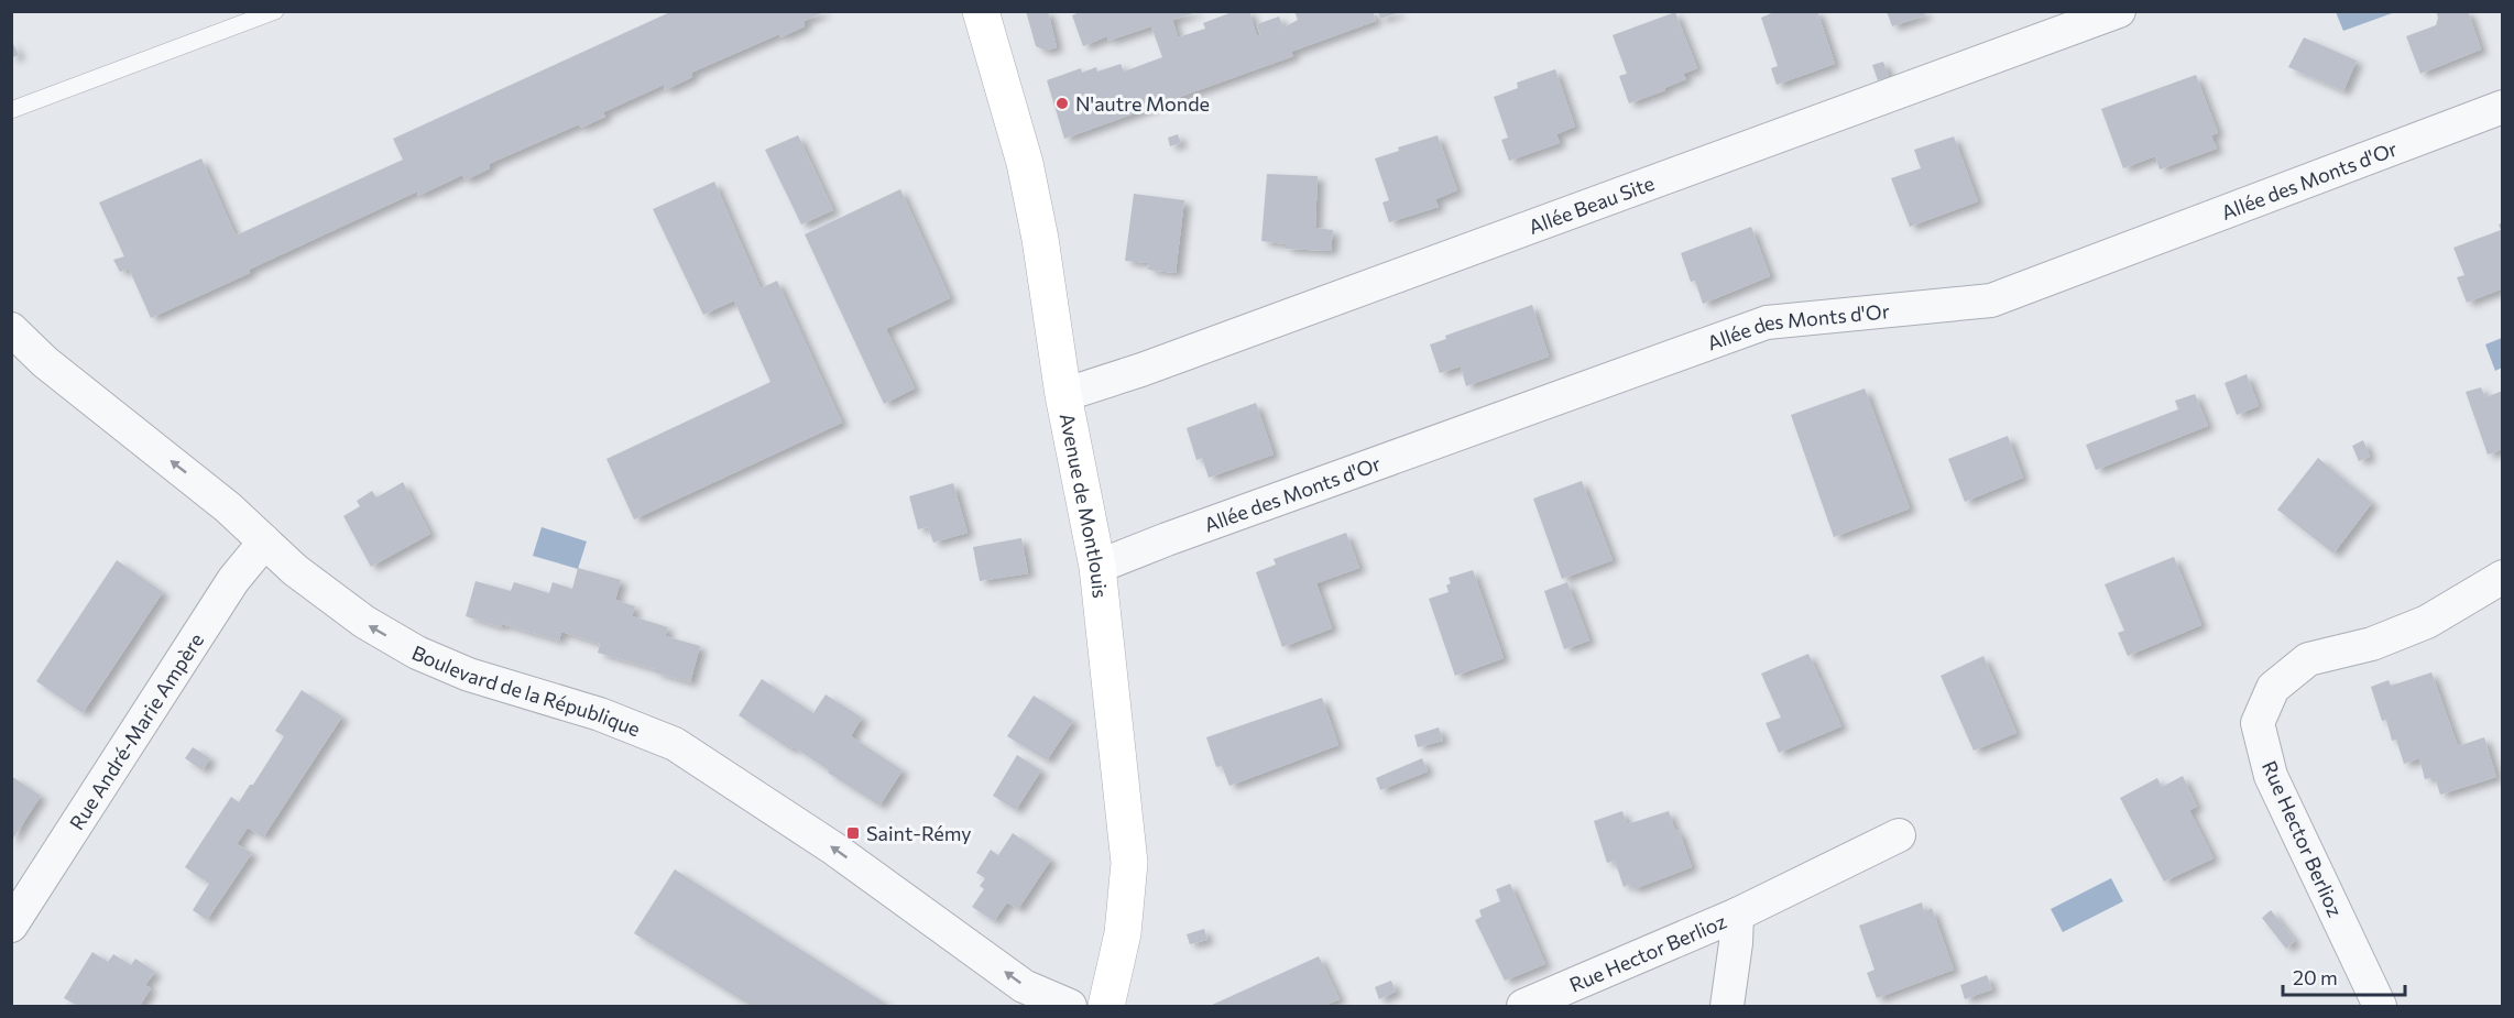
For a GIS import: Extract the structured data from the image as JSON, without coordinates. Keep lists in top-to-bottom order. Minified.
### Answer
{"streets":{"street":["Allée des Monts d'Or","Allée Beau Site","Avenue de Montlouis","Boulevard de la République","Rue André-Marie Ampère","Rue Hector Berlioz"]},"crossings":[["Allée des Monts d'Or","Avenue de Montlouis"],["Allée Beau Site","Avenue de Montlouis"],["Boulevard de la République","Rue André-Marie Ampère"]],"one_way":["Boulevard de la République"],"places":{"other":["N'autre Monde"],"transit":["Saint-Rémy"]},"scale_bar":"20 m"}
